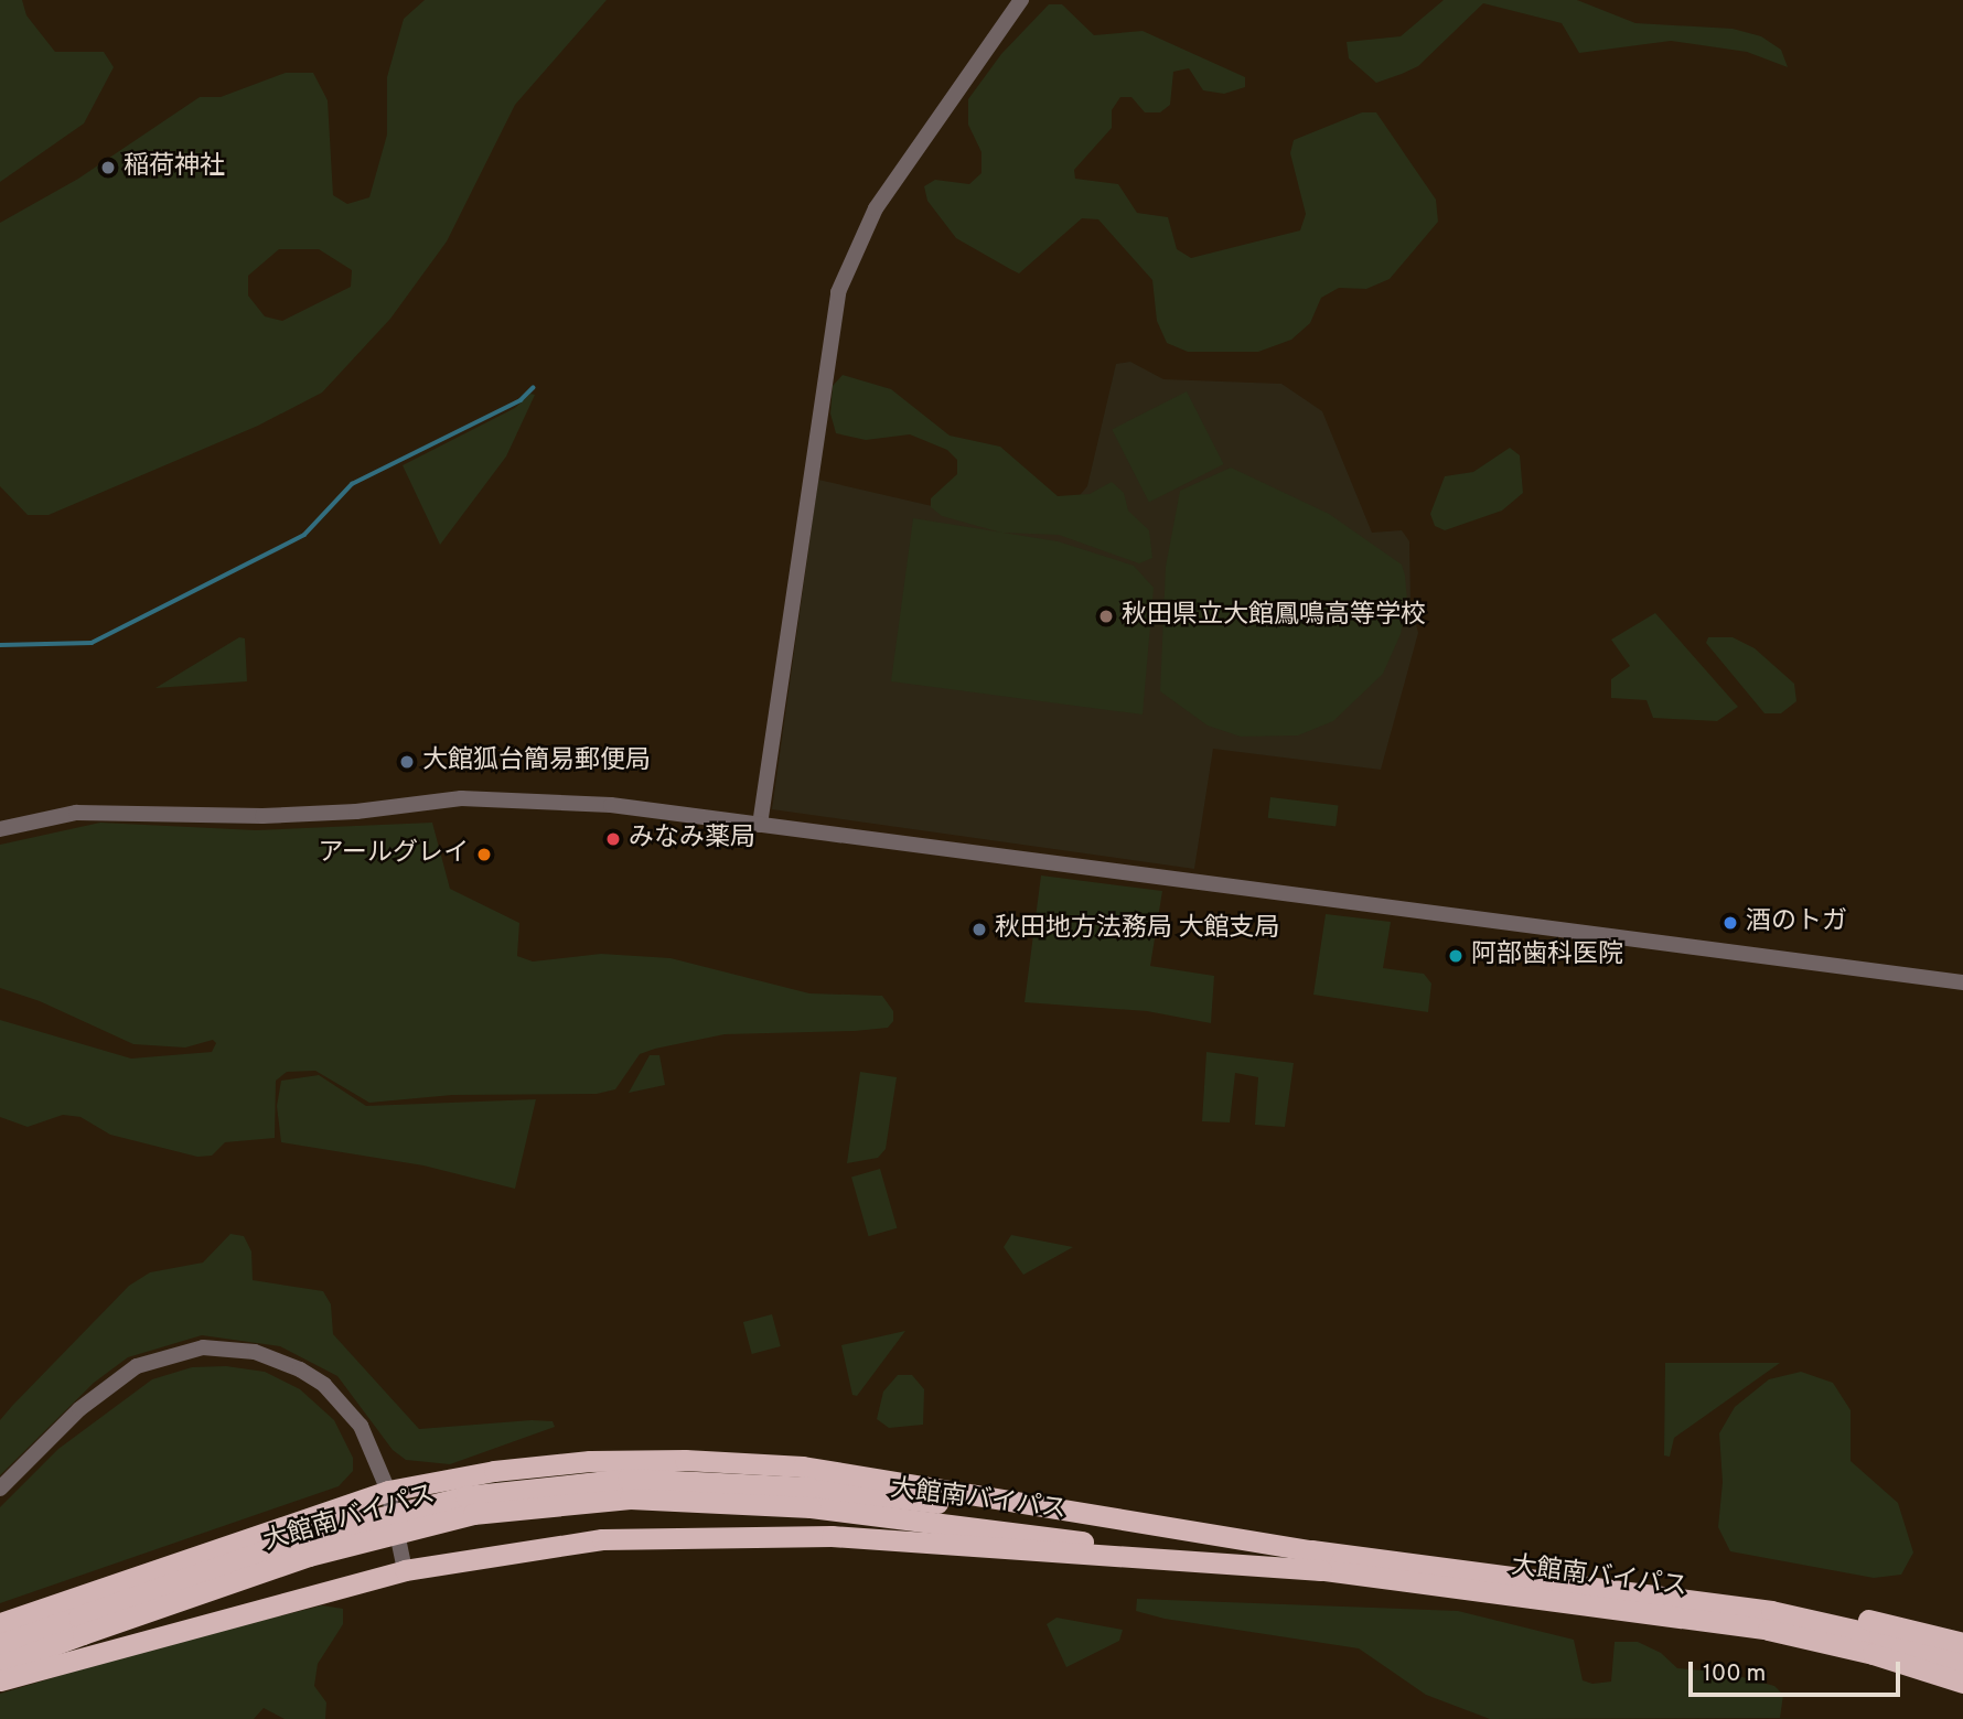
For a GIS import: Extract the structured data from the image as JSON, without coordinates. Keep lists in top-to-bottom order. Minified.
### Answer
{"streets":{"highway":["大館南バイパス"]},"places":["稲荷神社","秋田県立大館鳳鳴高等学校","大館狐台簡易郵便局","みなみ薬局","アールグレイ","酒のトガ","秋田地方法務局 大館支局","阿部歯科医院"],"scale_bar":"100 m"}
